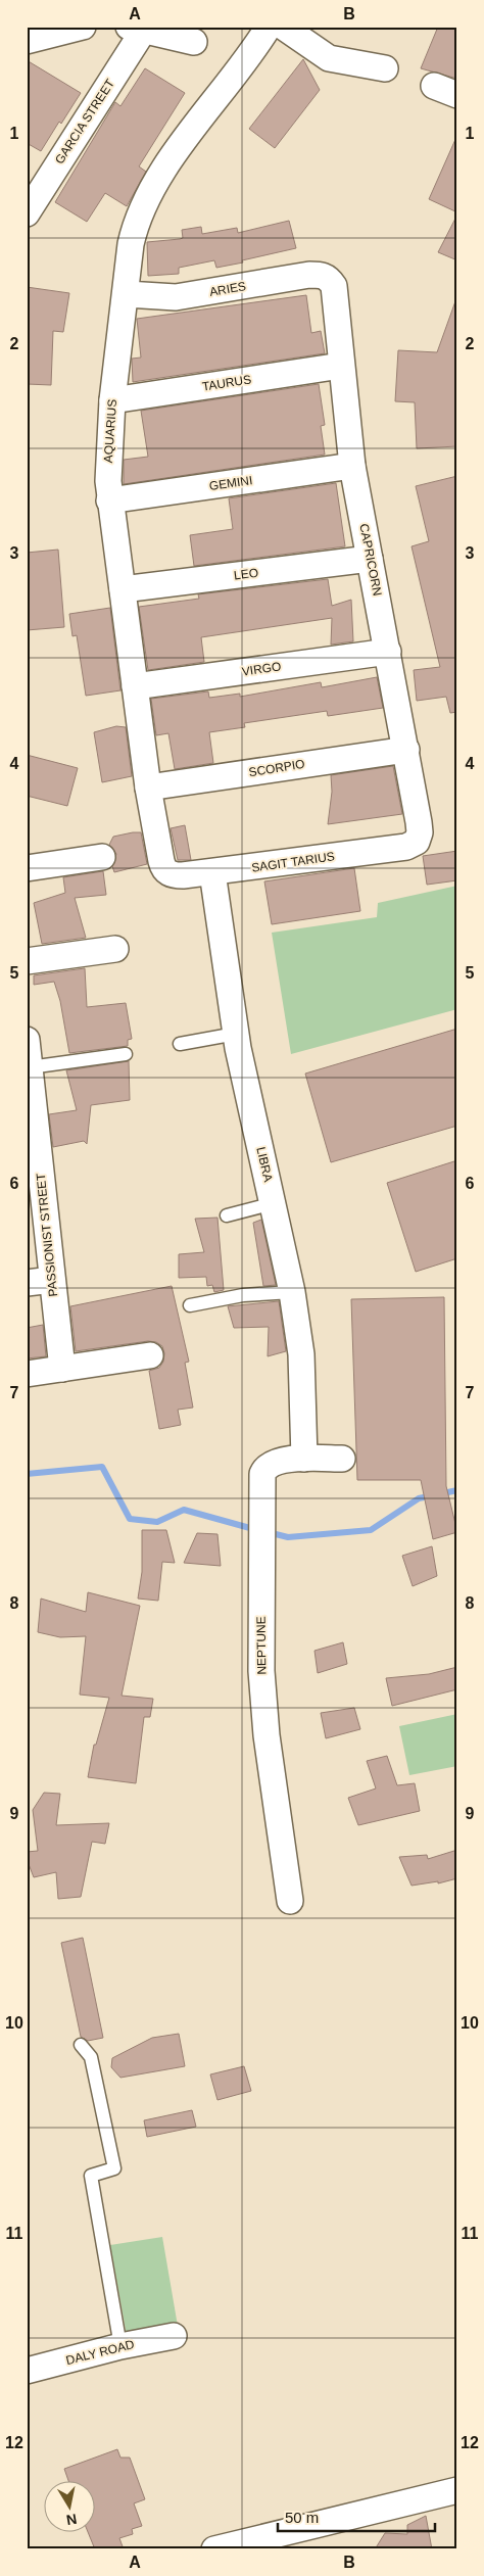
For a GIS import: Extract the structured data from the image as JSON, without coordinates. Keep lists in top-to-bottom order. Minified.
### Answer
{"streets":{"street":["GARCIA STREET","ARIES","TAURUS","AQUARIUS","GEMINI","CAPRICORN","LEO","VIRGO","SCORPIO","SAGIT TARIUS","LIBRA","PASSIONIST STREET","NEPTUNE","DALY ROAD"]},"crossings":[["ARIES","AQUARIUS"],["ARIES","CAPRICORN"],["TAURUS","AQUARIUS"],["TAURUS","CAPRICORN"],["AQUARIUS","GEMINI"],["AQUARIUS","LEO"],["AQUARIUS","VIRGO"],["AQUARIUS","SCORPIO"],["AQUARIUS","SAGIT TARIUS"],["GEMINI","CAPRICORN"],["CAPRICORN","LEO"],["CAPRICORN","VIRGO"],["CAPRICORN","SCORPIO"],["CAPRICORN","SAGIT TARIUS"],["SAGIT TARIUS","LIBRA"],["LIBRA","NEPTUNE"]],"scale_bar":"50 m","north":"bottom","grid":{"columns":["A","B"],"rows":["1","2","3","4","5","6","7","8","9","10","11","12"]}}
